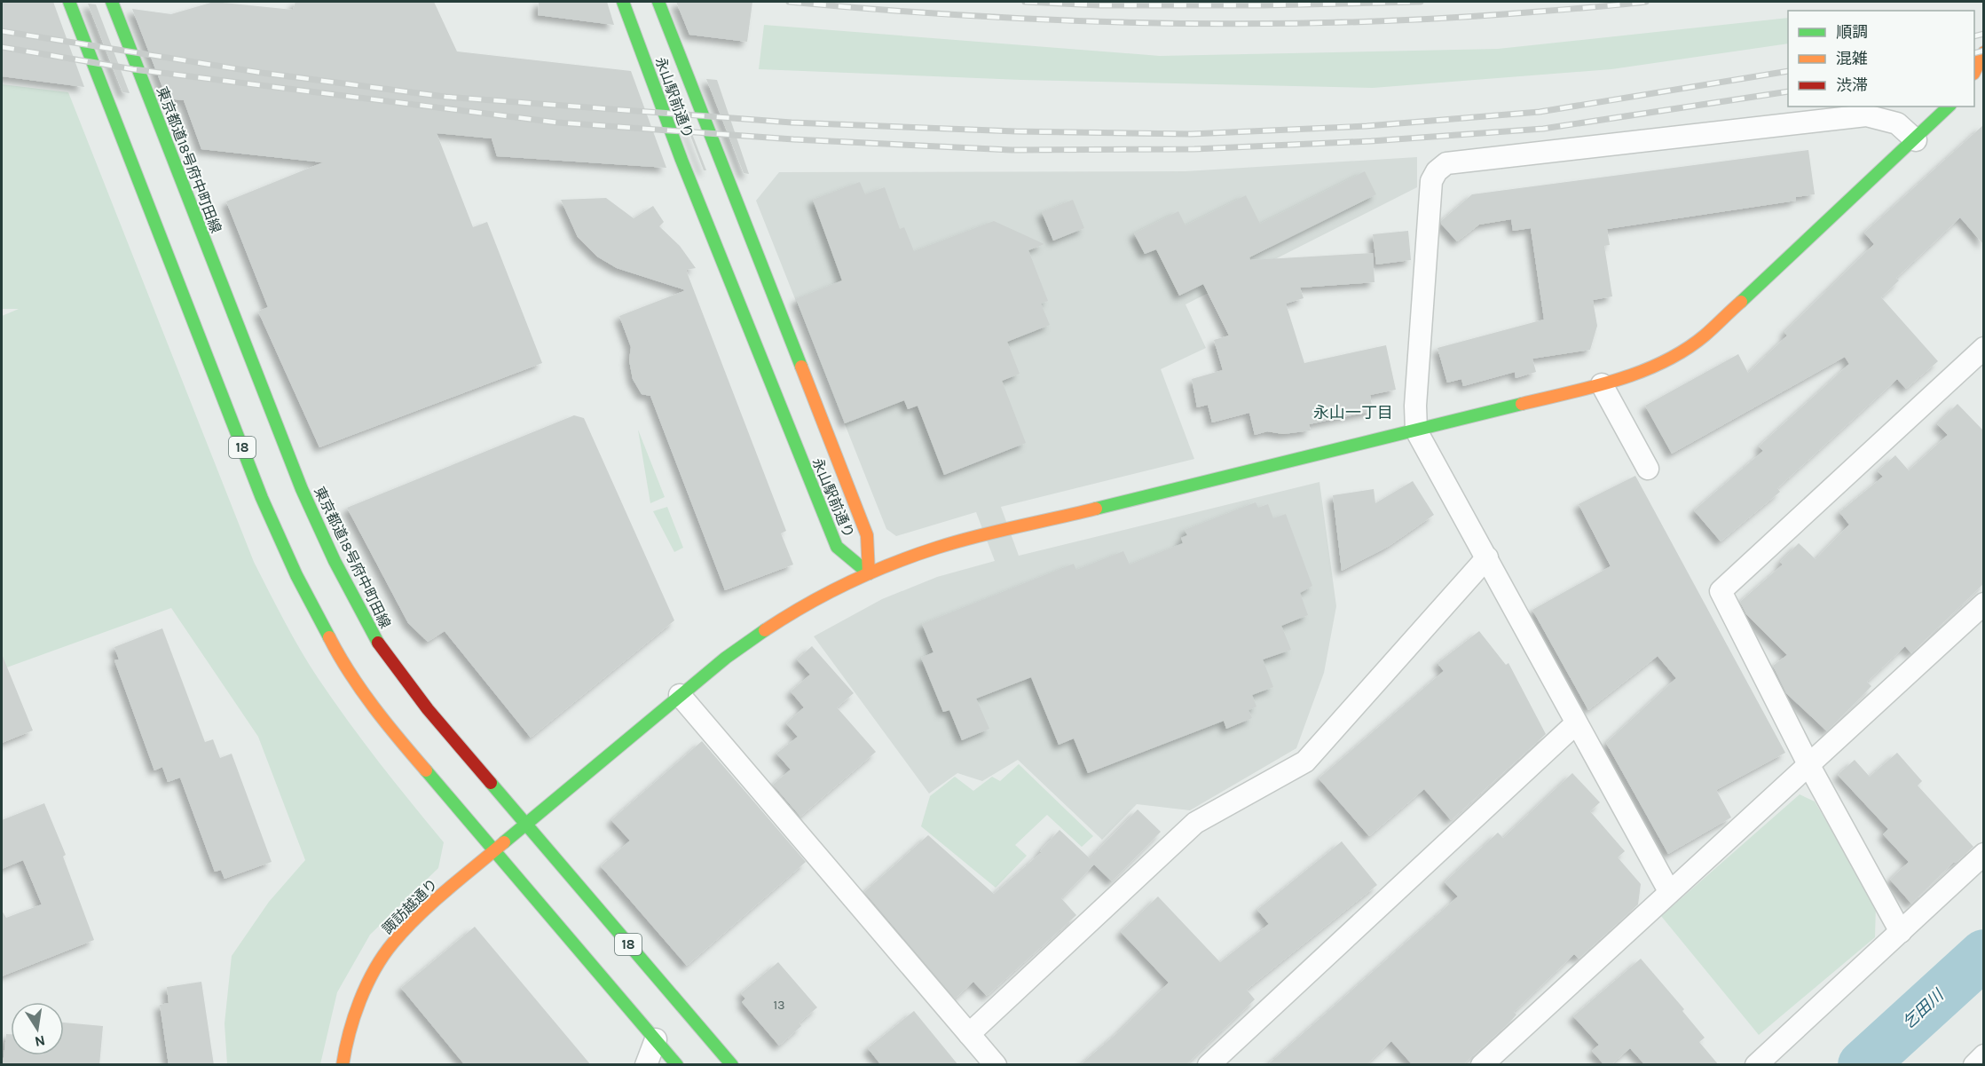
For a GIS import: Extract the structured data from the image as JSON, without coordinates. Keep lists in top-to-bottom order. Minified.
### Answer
{"streets":{"street":["永山駅前通り","東京都道18号府中町田線","18","諏訪越通り"]},"crossings":[["永山駅前通り","諏訪越通り"],["東京都道18号府中町田線","諏訪越通り"],["18","諏訪越通り"]],"districts":["永山一丁目"],"water":["乞田川"],"house_numbers":["13"],"legend":["順調","混雑","渋滞"],"north":"bottom"}
